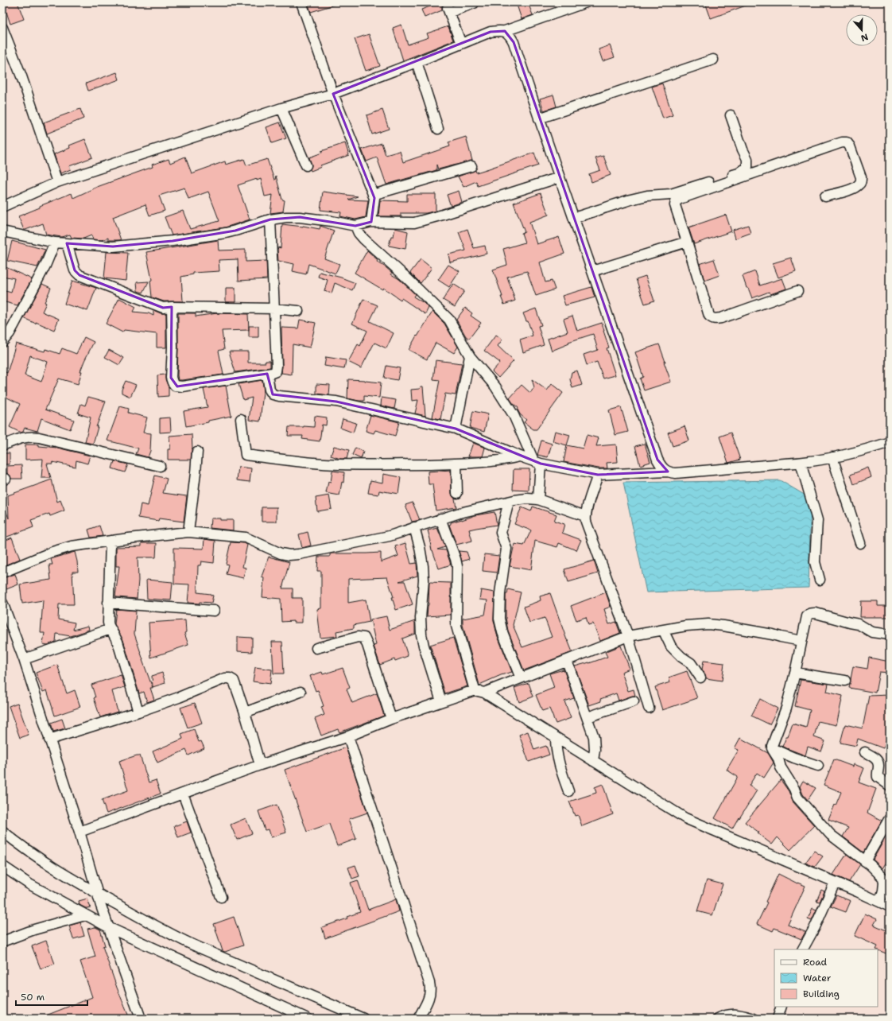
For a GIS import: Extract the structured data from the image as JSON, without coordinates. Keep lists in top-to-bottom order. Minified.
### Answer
{"legend":["Road","Water","Building"],"scale_bar":"50 m","north":"bottom"}
